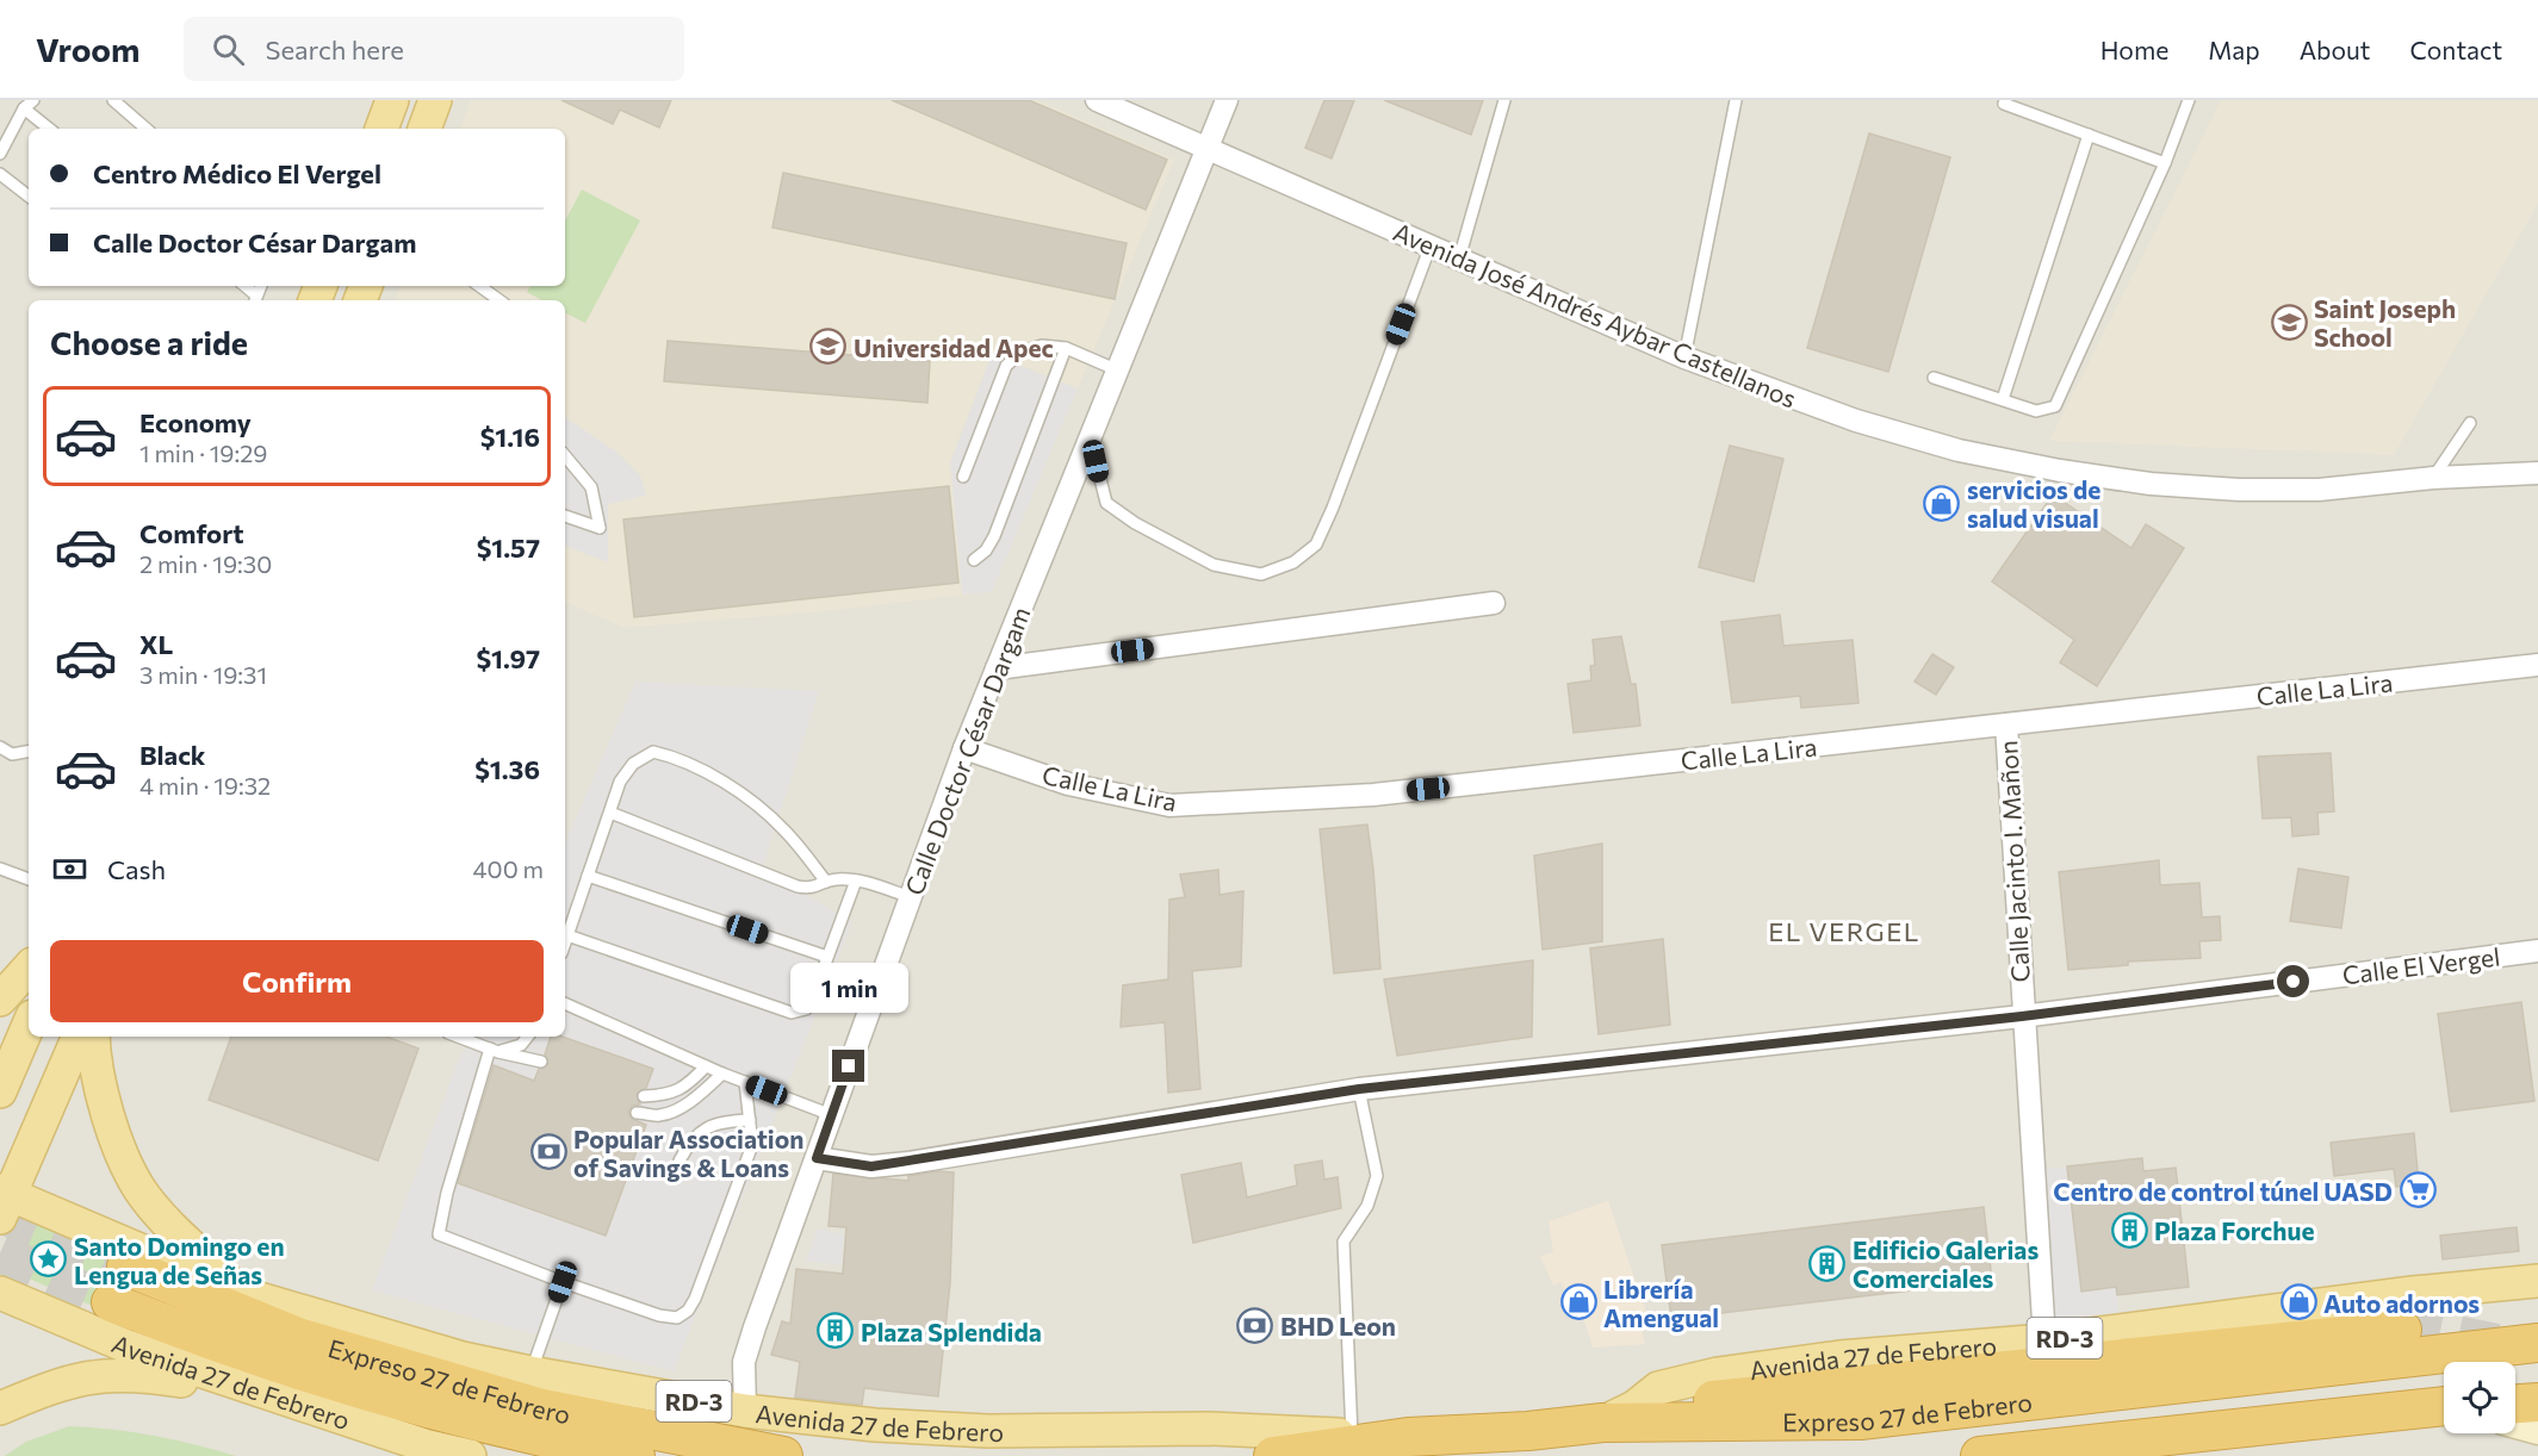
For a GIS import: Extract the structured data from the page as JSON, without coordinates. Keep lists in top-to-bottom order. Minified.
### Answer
{"streets":{"highway":["RD-3","Expreso 27 de Febrero"],"main road":["Avenida 27 de Febrero"],"street":["Avenida José Andrés Aybar Castellanos","Calle La Lira","Calle Doctor César Dargam","Calle Jacinto I. Mañon","Calle El Vergel"]},"crossings":[["Avenida José Andrés Aybar Castellanos","Calle Doctor César Dargam"],["Calle La Lira","Calle Doctor César Dargam"],["Calle La Lira","Calle Jacinto I. Mañon"],["Calle Doctor César Dargam","Calle El Vergel"],["Calle Doctor César Dargam","Avenida 27 de Febrero"],["Calle Jacinto I. Mañon","Calle El Vergel"],["Calle Jacinto I. Mañon","Avenida 27 de Febrero"],["Avenida 27 de Febrero","Expreso 27 de Febrero"]],"districts":["EL VERGEL"],"places":{"school or university":["Saint Joseph School","Universidad Apec"],"shop":["servicios de salud visual","Librería Amengual","Auto adornos"],"bank":["Popular Association of Savings & Loans","BHD Leon"],"supermarket":["Centro de control túnel UASD"],"building":["Plaza Forchue","Edificio Galerias Comerciales","Plaza Splendida"],"place":["Santo Domingo en Lengua de Señas"]},"page":{"header":"Vroom","search":"Search here","nav":["Home","Map","About","Contact"],"banner":["Centro Médico El Vergel","Calle Doctor César Dargam"],"heading":"Choose a ride","list":[{"name":"Economy","note":"1 min · 19:29","value":"$1.16"},{"name":"Comfort","note":"2 min · 19:30","value":"$1.57"},{"name":"XL","note":"3 min · 19:31","value":"$1.97"},{"name":"Black","note":"4 min · 19:32","value":"$1.36"}],"pay":["Cash","400 m"],"buttons":"Confirm","bubble":"1 min"}}
